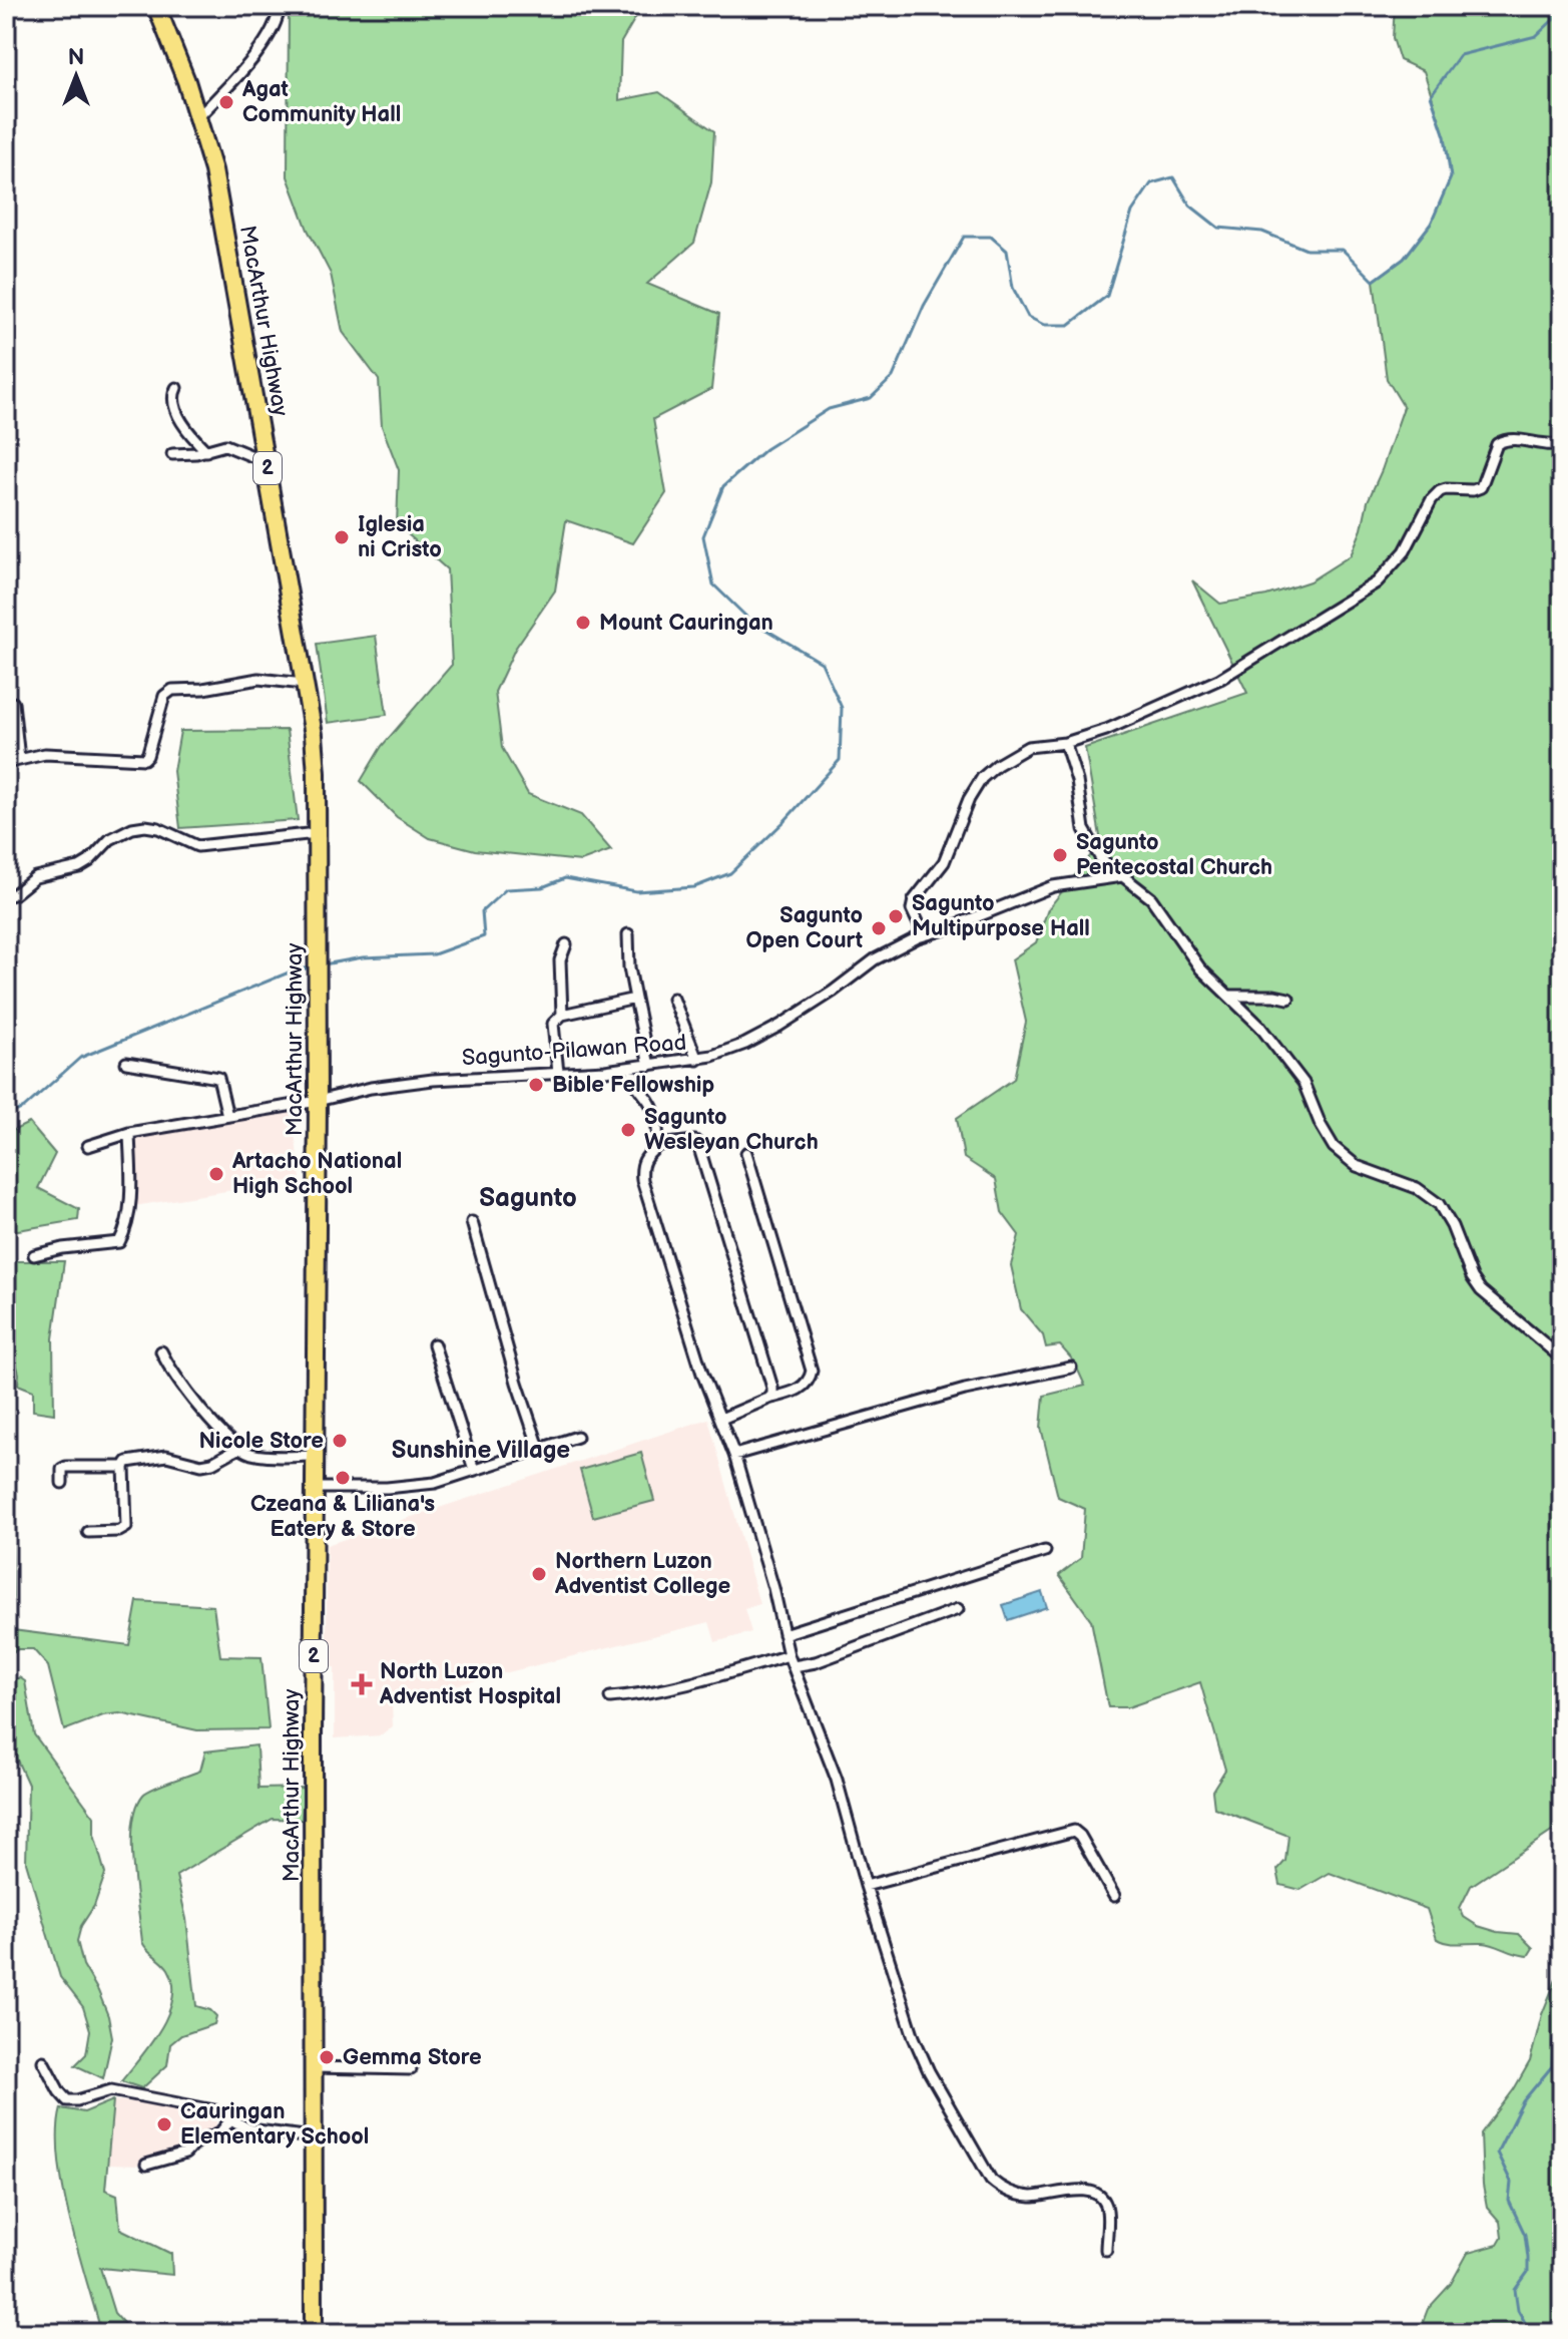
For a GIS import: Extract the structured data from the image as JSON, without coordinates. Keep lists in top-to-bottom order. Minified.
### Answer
{"streets":{"highway":["MacArthur Highway","2"],"street":["Sagunto-Pilawan Road"]},"crossings":[["MacArthur Highway","Sagunto-Pilawan Road"]],"districts":["Sagunto","Sunshine Village"],"places":{"other":["Agat Community Hall","Iglesia ni Cristo","Mount Cauringan","Sagunto Pentecostal Church","Sagunto Multipurpose Hall","Sagunto Open Court","Bible Fellowship","Sagunto Wesleyan Church","Artacho National High School","Nicole Store","Czeana & Liliana's Eatery & Store","Northern Luzon Adventist College","Gemma Store","Cauringan Elementary School"],"health":["North Luzon Adventist Hospital"]},"north":"top"}
